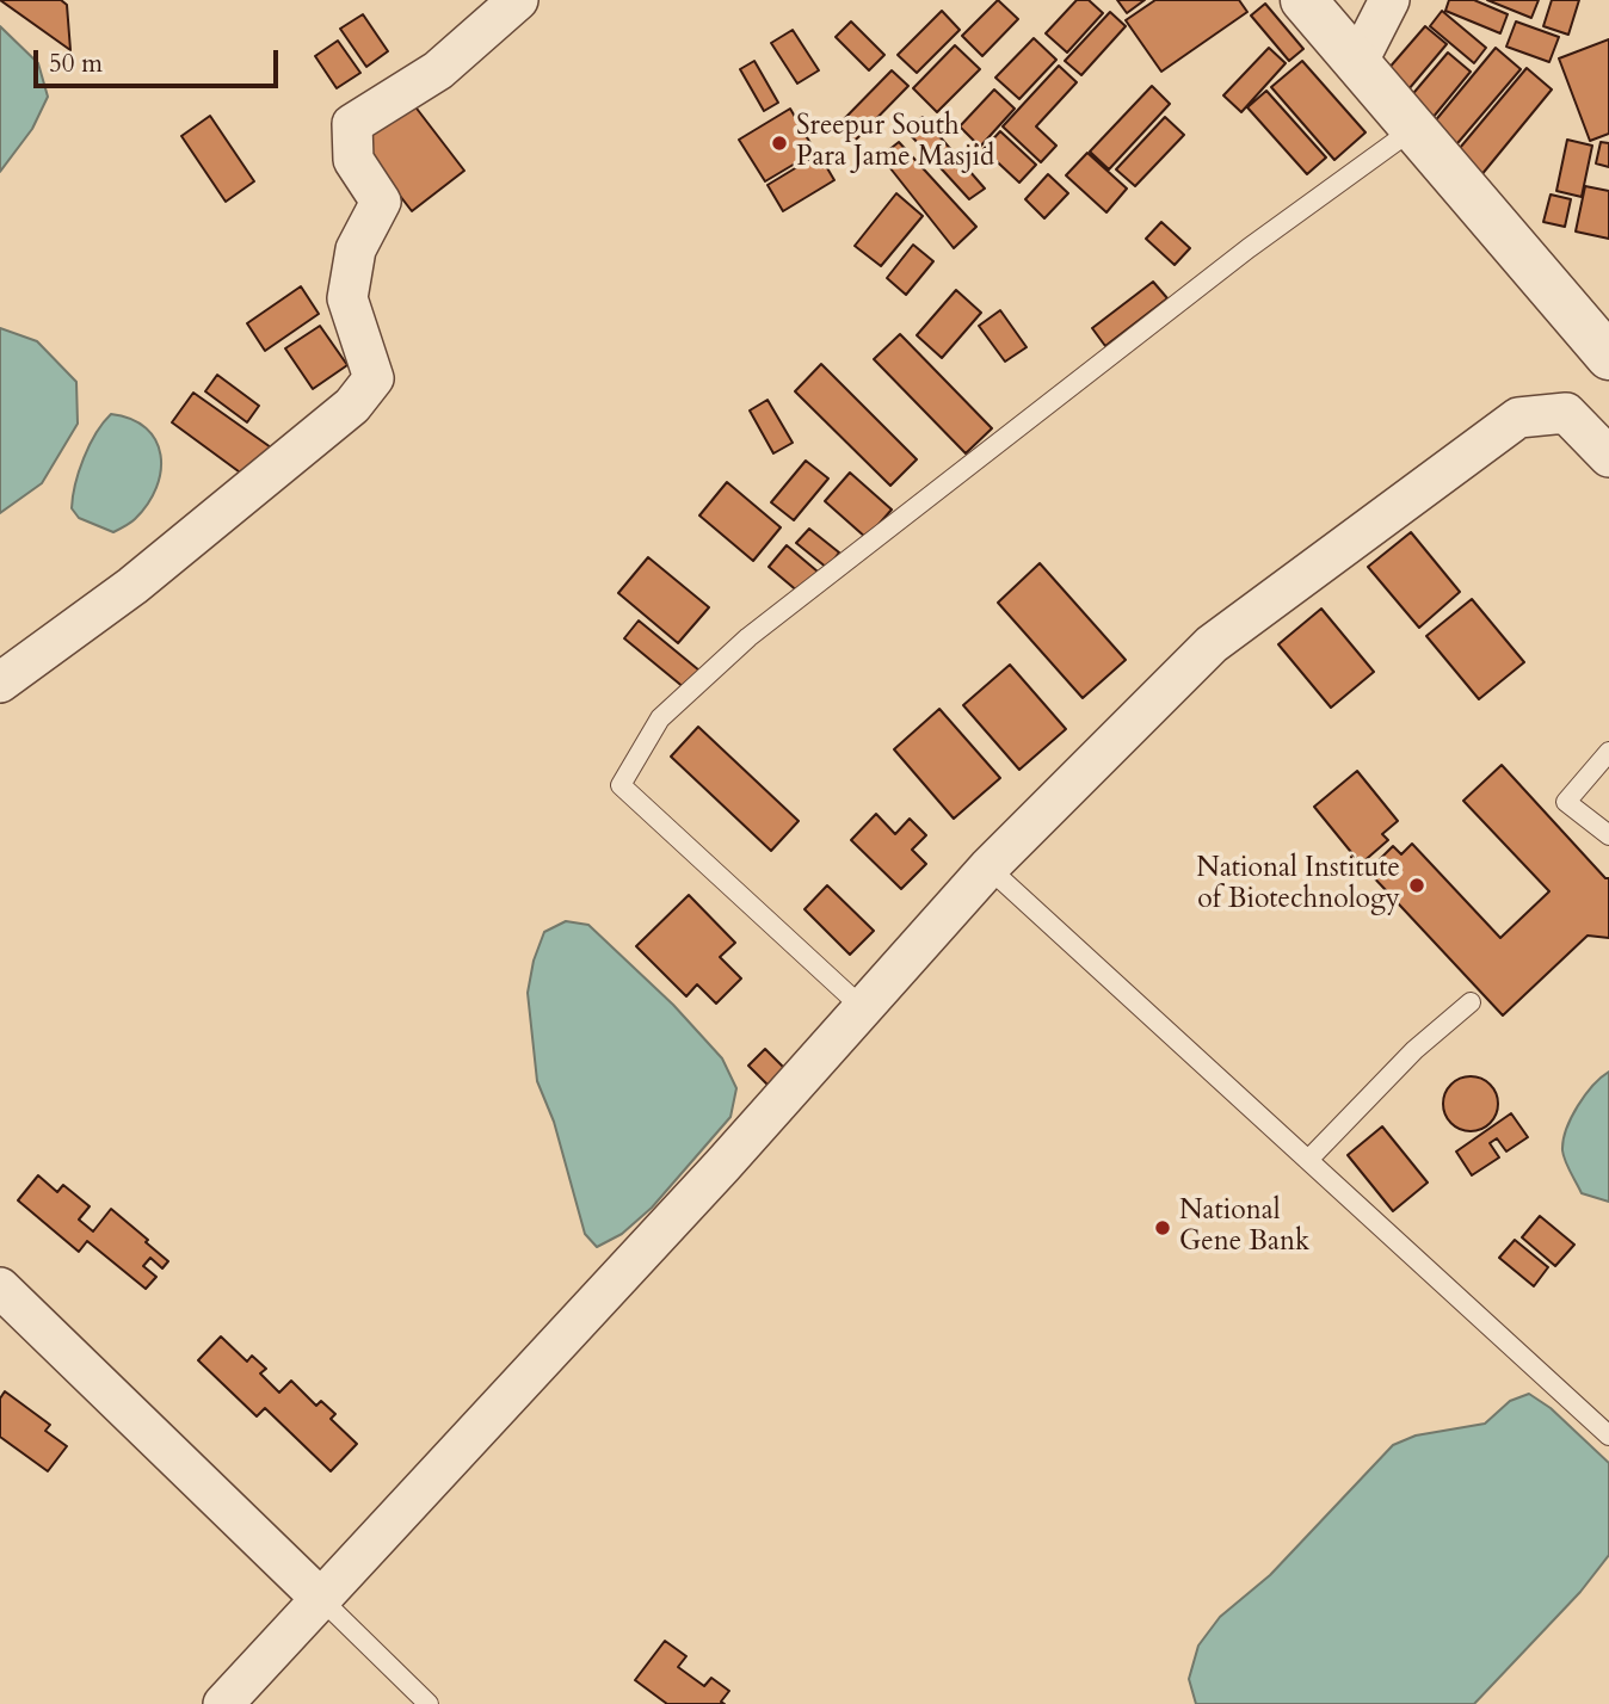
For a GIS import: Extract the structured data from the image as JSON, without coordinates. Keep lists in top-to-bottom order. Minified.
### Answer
{"places":["Sreepur South Para Jame Masjid","National Institute of Biotechnology","National Gene Bank"],"scale_bar":"50 m"}
